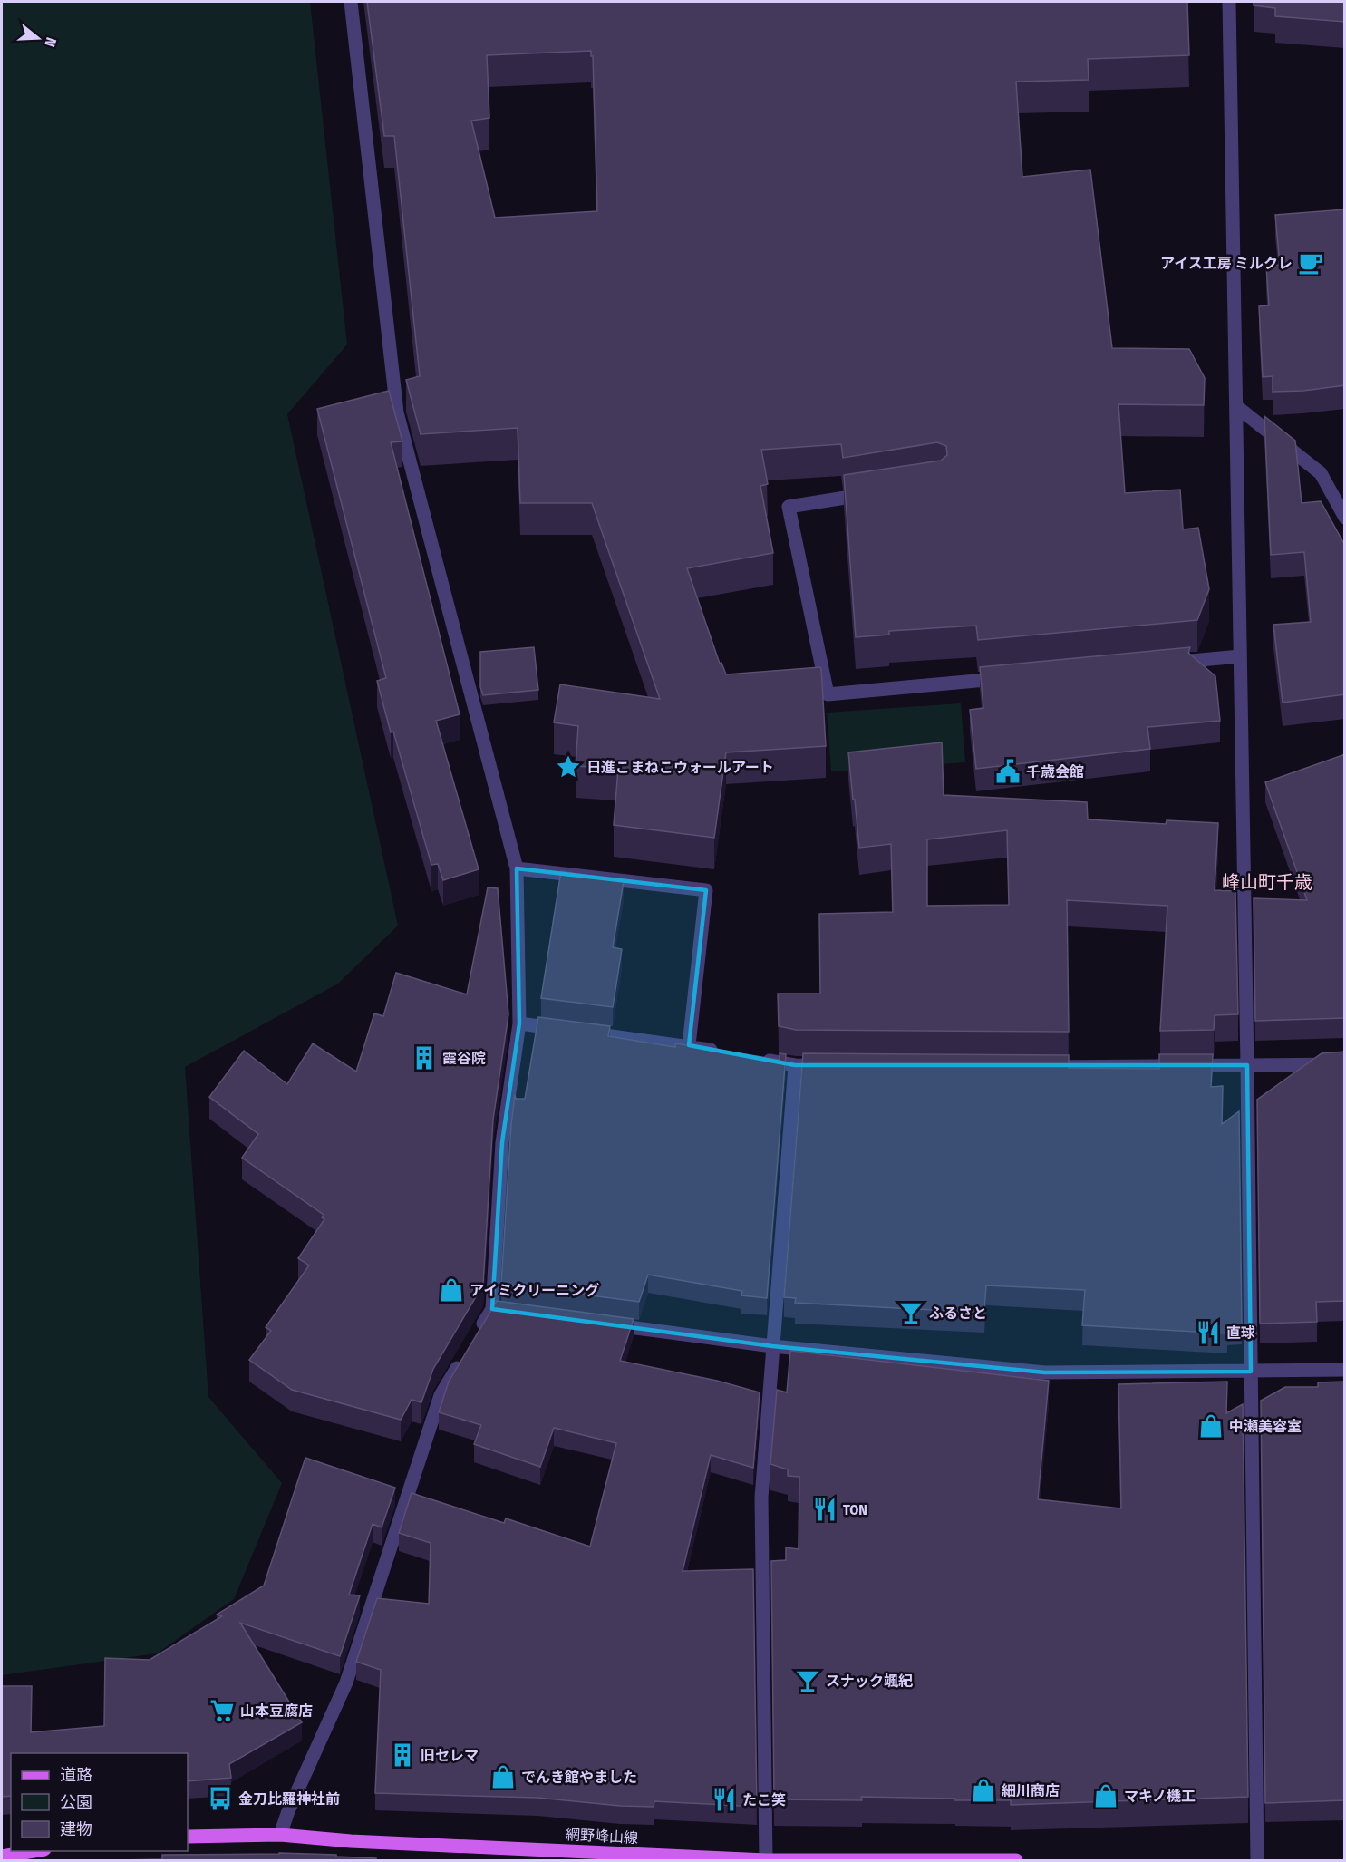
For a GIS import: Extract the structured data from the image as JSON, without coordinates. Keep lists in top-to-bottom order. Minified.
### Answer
{"streets":{"main road":["網野峰山線"]},"districts":["峰山町千歳"],"places":{"cafe":["アイス工房 ミルクレ"],"place":["日進こまねこウォールアート"],"public building":["千歳会館"],"building":["霞谷院","旧セレマ"],"shop":["アイミクリーニング","中瀬美容室","でんき館やました","細川商店","マキノ機工"],"bar":["ふるさと","スナック颯紀"],"restaurant":["直球","TON","たこ笑"],"supermarket":["山本豆腐店"],"bus stop":["金刀比羅神社前"]},"legend":["道路","公園","建物"],"north":"right"}
